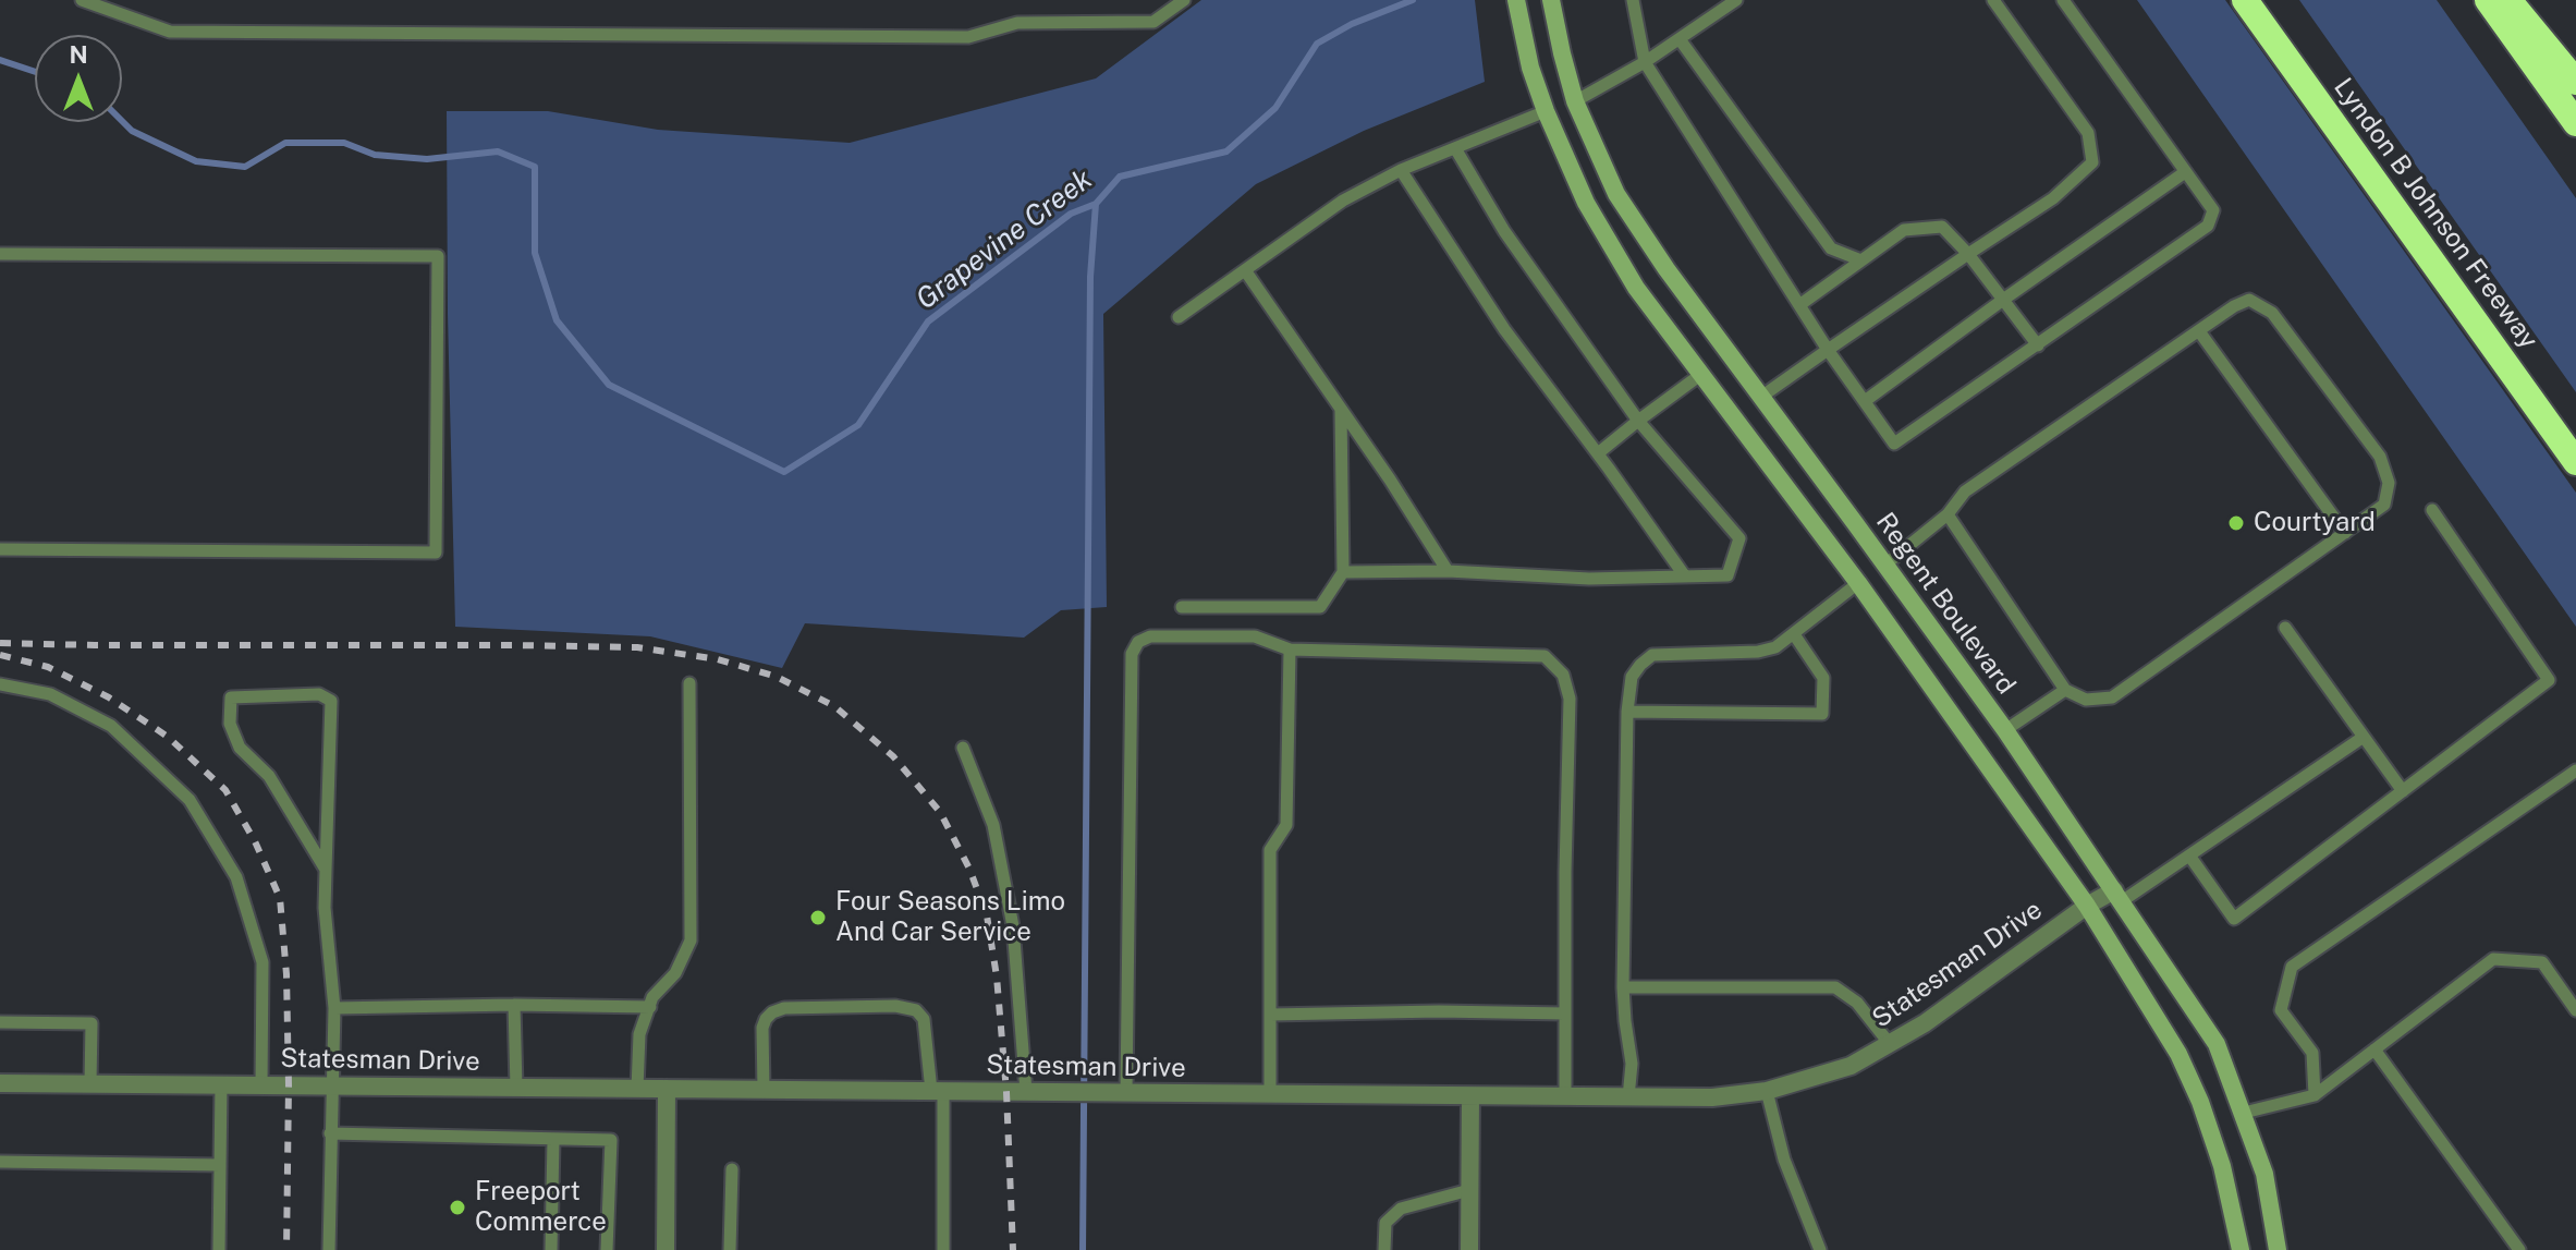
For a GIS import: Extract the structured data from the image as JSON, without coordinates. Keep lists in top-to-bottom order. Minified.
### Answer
{"streets":{"highway":["Lyndon B Johnson Freeway"],"street":["Regent Boulevard","Statesman Drive"]},"crossings":[["Regent Boulevard","Statesman Drive"]],"water":["Grapevine Creek"],"places":["Courtyard","Four Seasons Limo And Car Service","Freeport Commerce"],"north":"top"}
